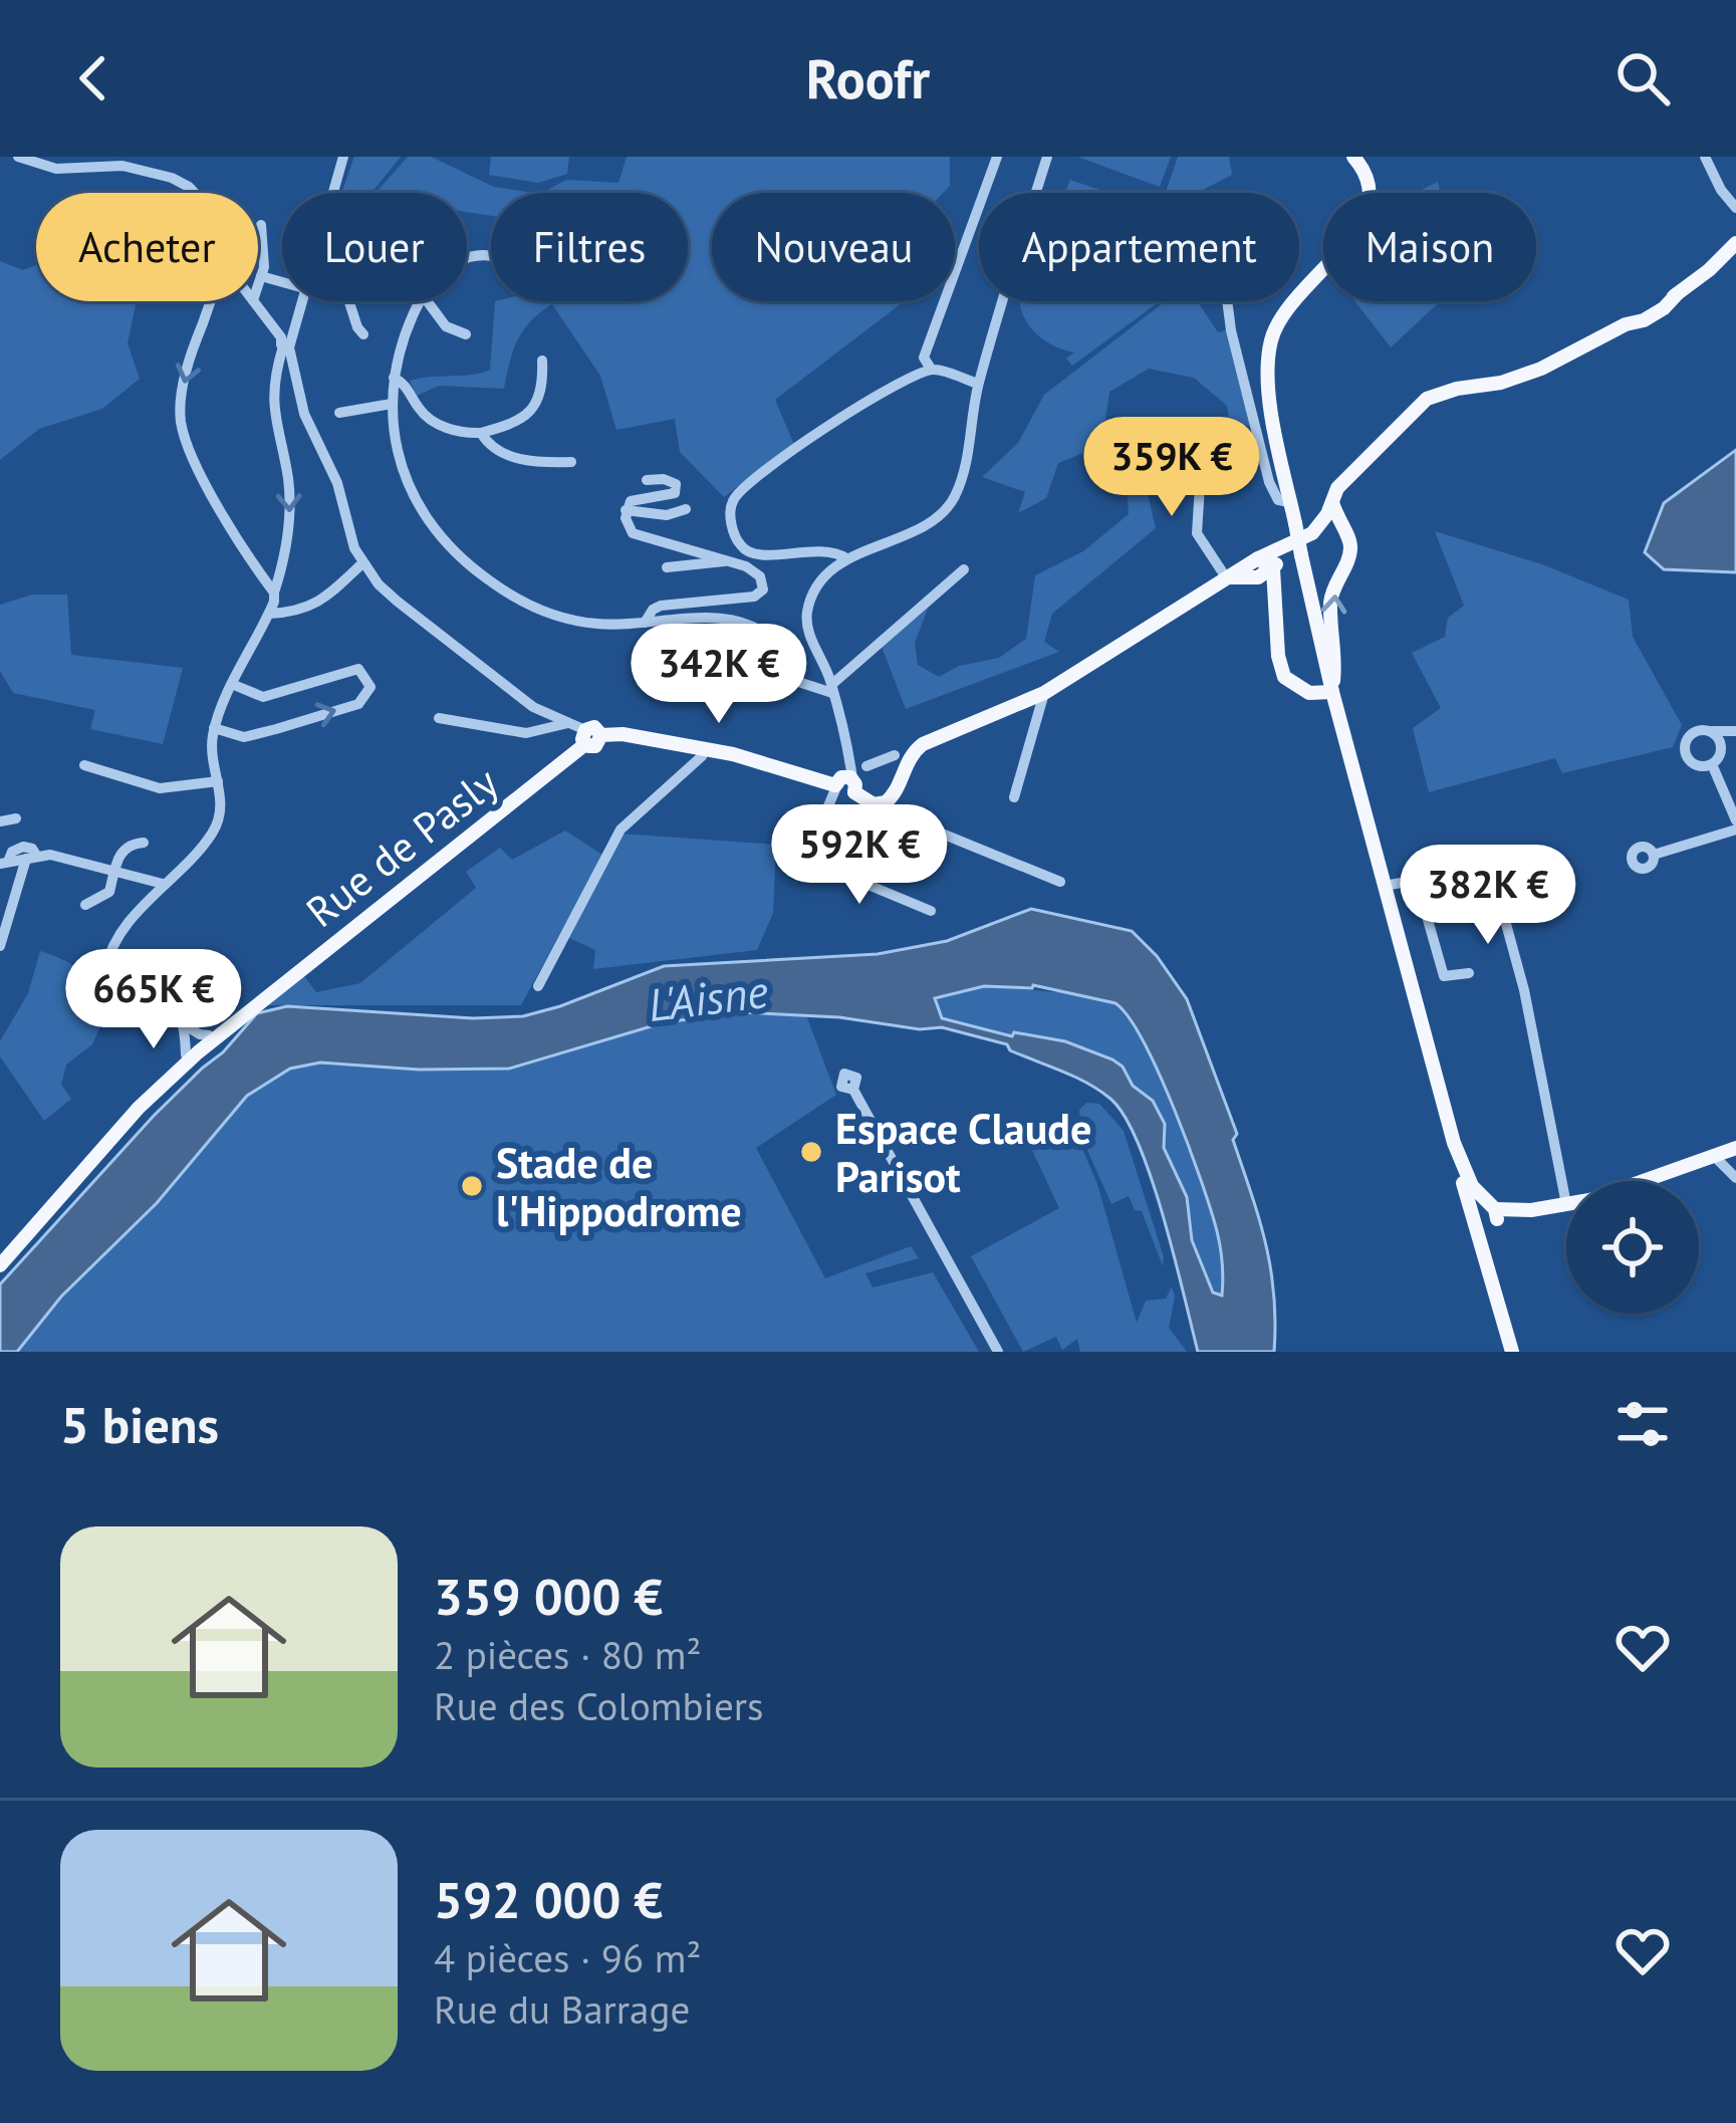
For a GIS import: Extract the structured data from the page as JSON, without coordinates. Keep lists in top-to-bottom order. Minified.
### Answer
{"streets":{"main road":["Rue de Pasly"]},"water":["L'Aisne"],"places":["Espace Claude Parisot","Stade de l'Hippodrome"],"page":{"header":"Roofr","chip":["Acheter","Louer","Filtres","Nouveau","Appartement","Maison"],"price":["359K €","342K €","592K €","382K €","665K €"],"heading":"5 biens","list":[{"name":"359 000 €","note":"2 pièces · 80 m² · Rue des Colombiers"},{"name":"592 000 €","note":"4 pièces · 96 m² · Rue du Barrage"}]}}
